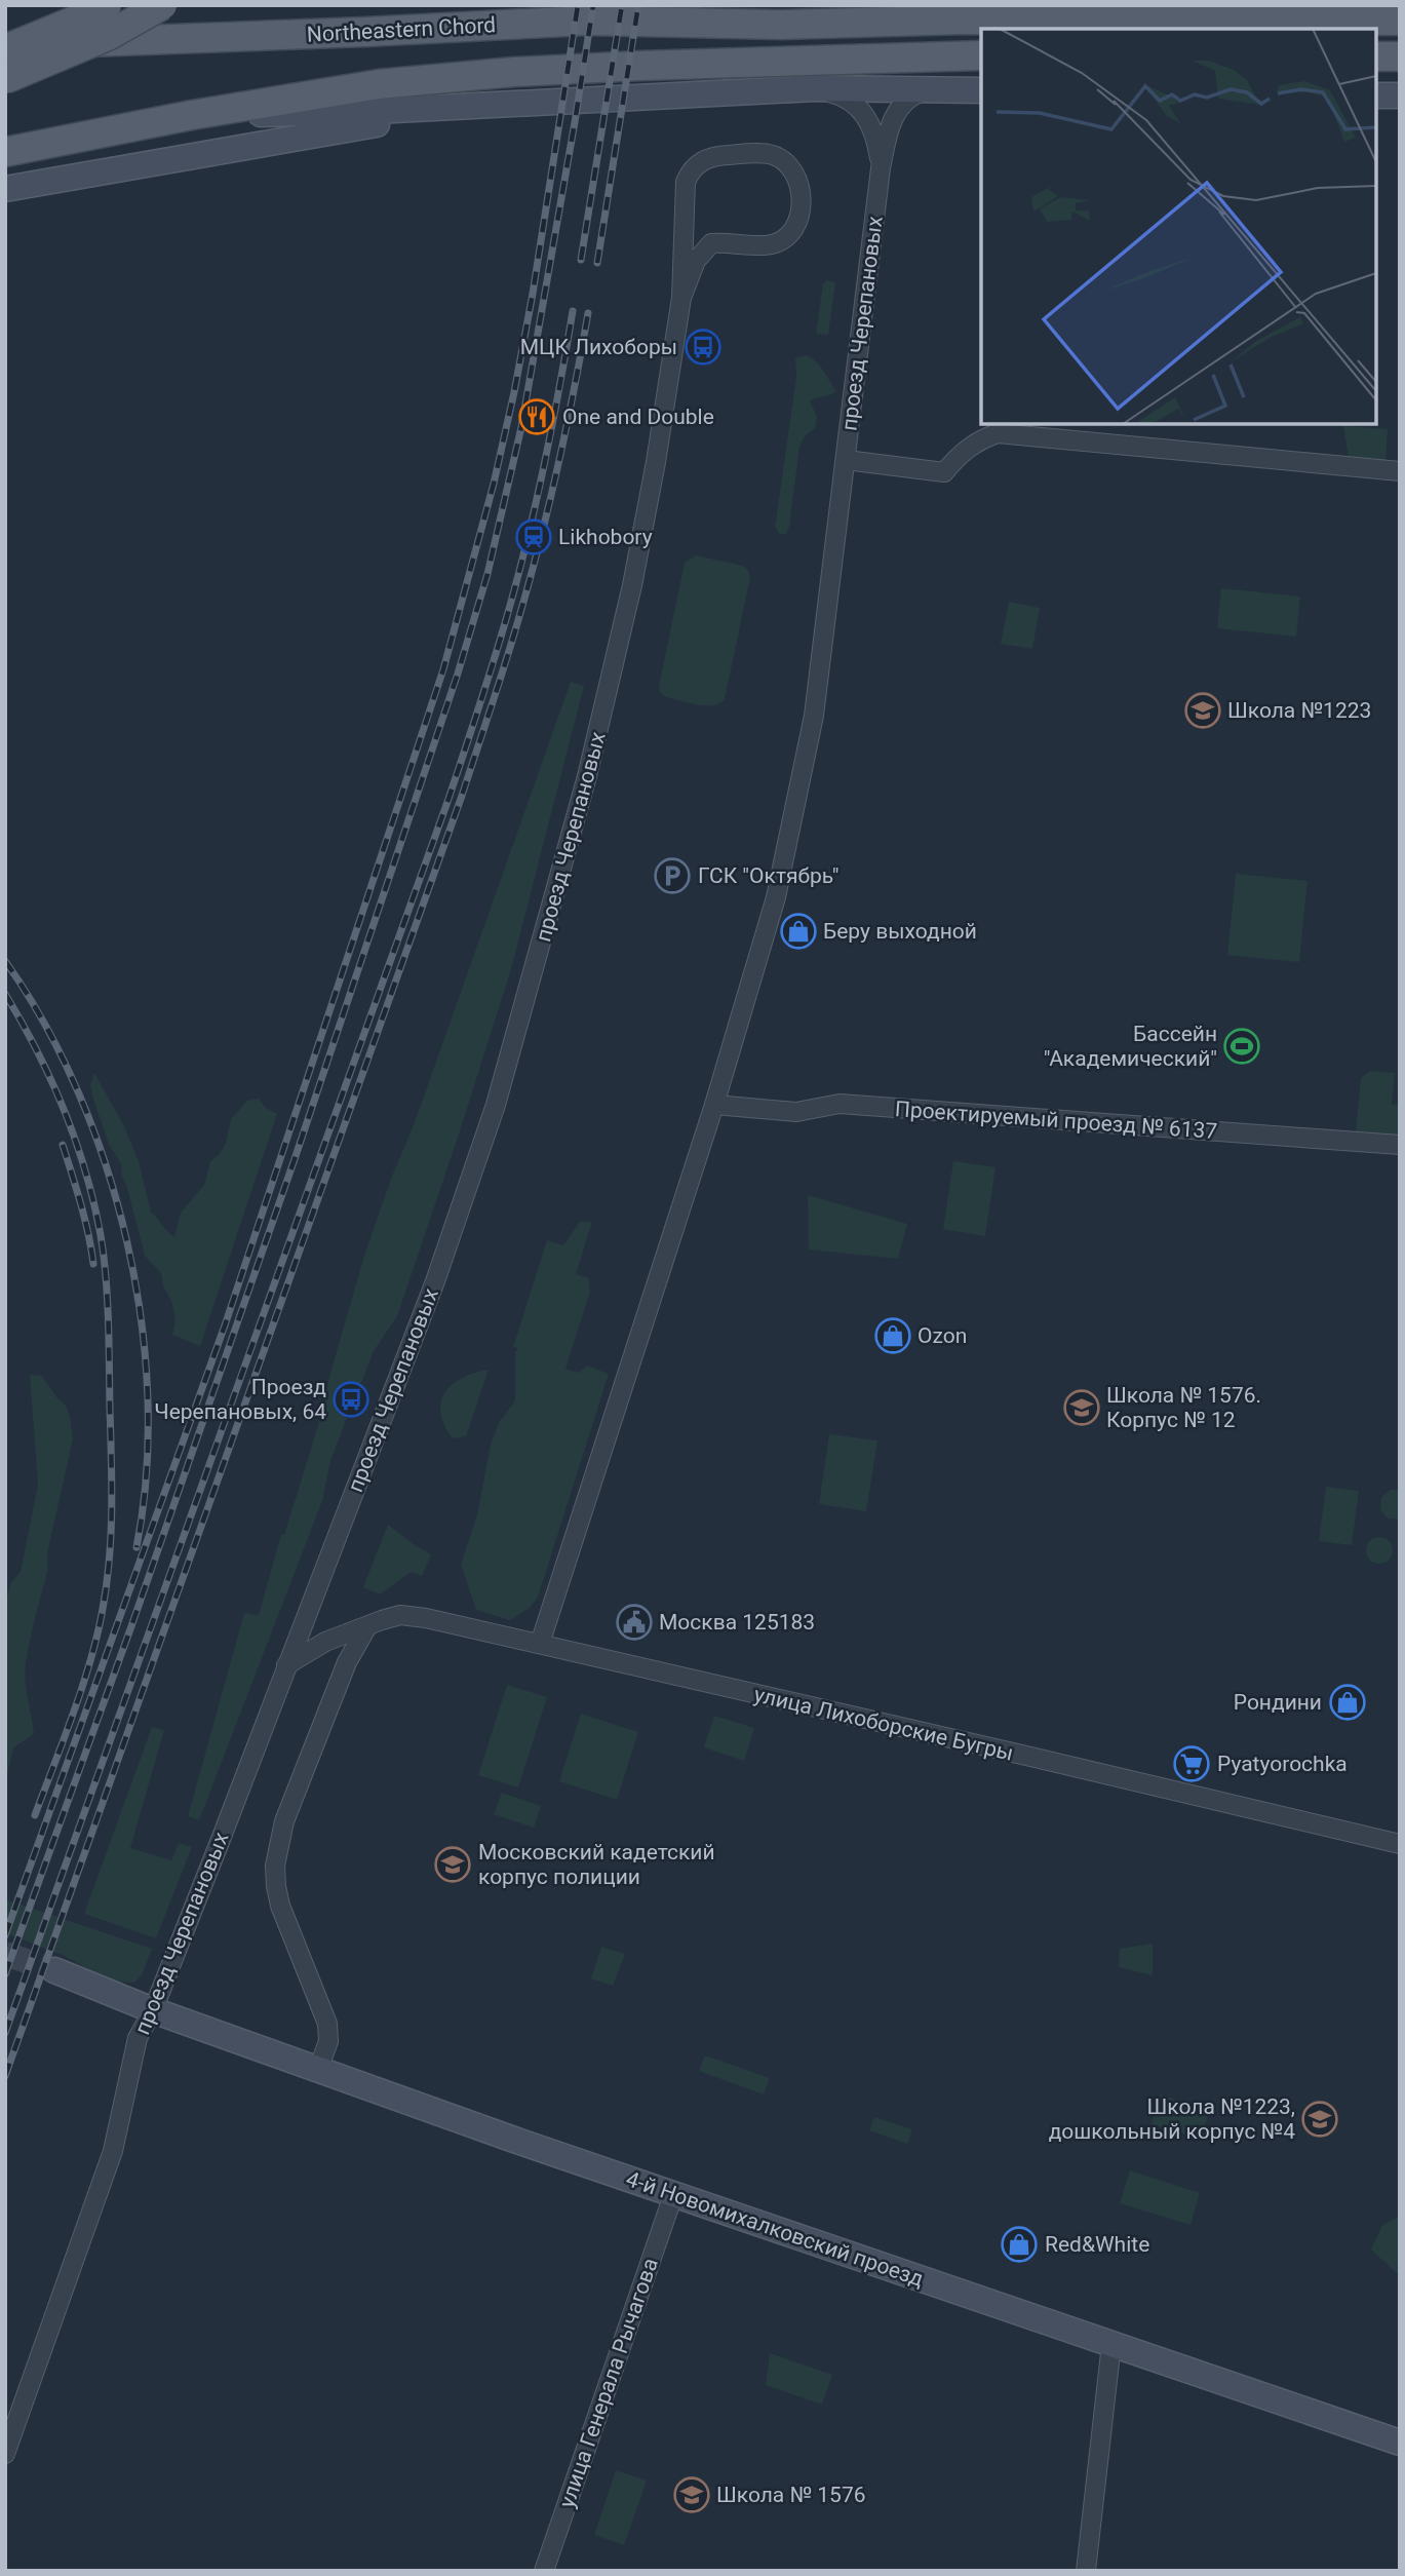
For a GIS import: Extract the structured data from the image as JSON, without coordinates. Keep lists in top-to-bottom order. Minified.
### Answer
{"streets":{"main road":["Northeastern Chord"],"street":["проезд Черепановых","Проектируемый проезд № 6137","улица Лихоборские Бугры","4-й Новомихалковский проезд","улица Генерала Рычагова"]},"crossings":[["проезд Черепановых","Проектируемый проезд № 6137"],["проезд Черепановых","улица Лихоборские Бугры"],["проезд Черепановых","4-й Новомихалковский проезд"],["4-й Новомихалковский проезд","улица Генерала Рычагова"]],"places":{"bus stop":["МЦК Лихоборы","Проезд Черепановых, 64"],"restaurant":["One and Double"],"station":["Likhobory"],"school or university":["Школа №1223","Школа № 1576. Корпус № 12","Московский кадетский корпус полиции","Школа №1223, дошкольный корпус №4","Школа № 1576"],"parking":["ГСК \"Октябрь\""],"shop":["Беру выходной","Ozon","Рондини","Red&White"],"sports":["Бассейн \"Академический\""],"public building":["Москва 125183"],"supermarket":["Pyatyorochka"]}}
